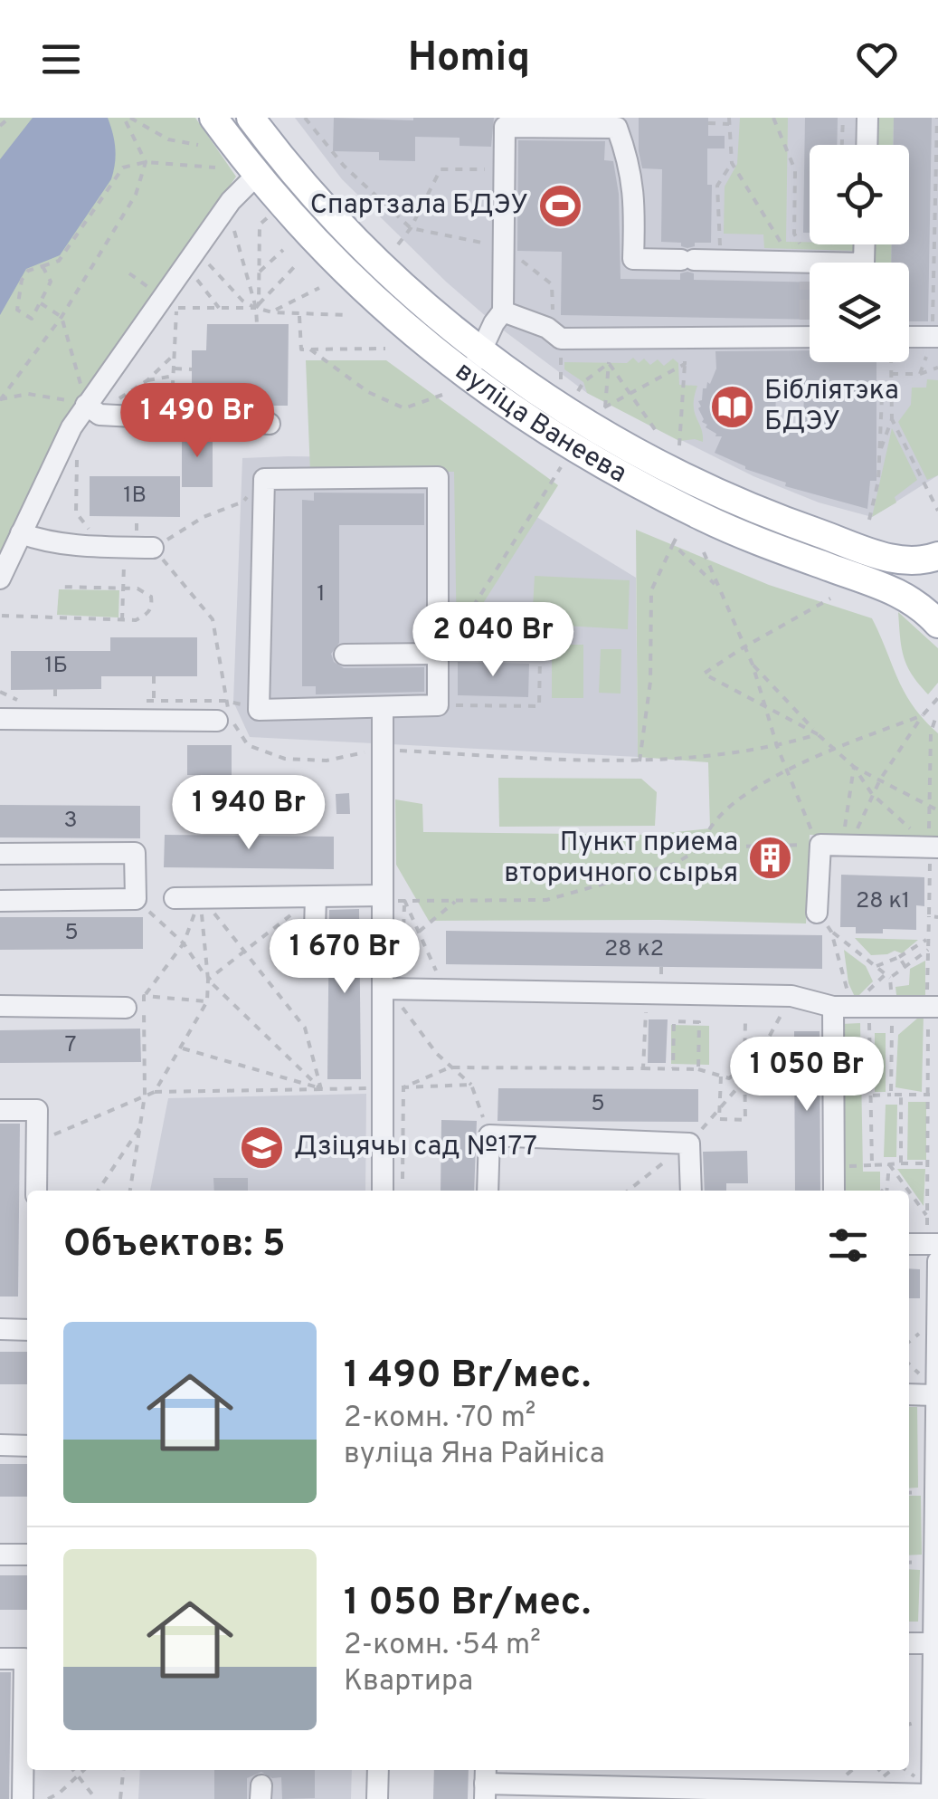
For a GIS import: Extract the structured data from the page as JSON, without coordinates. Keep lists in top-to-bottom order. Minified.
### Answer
{"streets":{"main road":["вуліца Ванеева"]},"places":{"sports":["Спартзала БДЭУ"],"library":["Бібліятэка БДЭУ"],"building":["Пункт приема вторичного сырья"],"school or university":["Дзіцячы сад №177"]},"house_numbers":["1В","1","1Б","3","28 к1","5","28 к2","7","5"],"page":{"header":"Homiq","price":["1 490 Br","2 040 Br","1 940 Br","1 670 Br","1 050 Br"],"heading":"Объектов: 5","list":[{"name":"1 490 Br/мес.","note":"2-комн. · 70 m² · вуліца Яна Райніса"},{"name":"1 050 Br/мес.","note":"2-комн. · 54 m² · Квартира"}]}}
